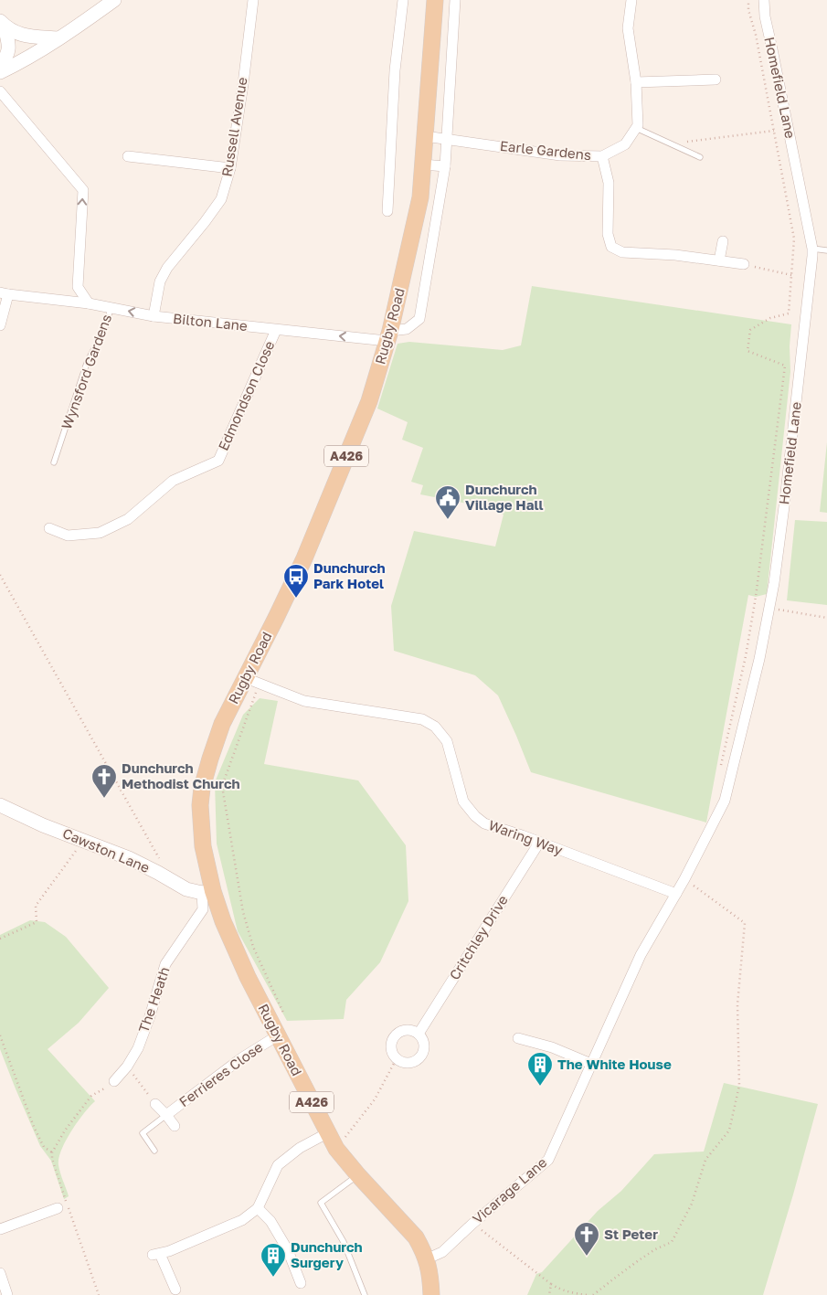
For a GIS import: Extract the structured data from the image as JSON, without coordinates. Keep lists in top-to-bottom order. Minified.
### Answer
{"streets":{"main road":["Rugby Road","A426"],"street":["Homefield Lane","Russell Avenue","Earle Gardens","Bilton Lane","Edmondson Close","Waring Way","Cawston Lane","Critchley Drive","The Heath","Ferrieres Close","Vicarage Lane"],"lane":["Wynsford Gardens"]},"crossings":[["Homefield Lane","Waring Way"],["Homefield Lane","Vicarage Lane"],["Russell Avenue","Bilton Lane"],["Earle Gardens","Rugby Road"],["Bilton Lane","Rugby Road"],["Bilton Lane","Wynsford Gardens"],["Bilton Lane","Edmondson Close"],["Rugby Road","Waring Way"],["Rugby Road","Cawston Lane"],["Rugby Road","The Heath"],["Rugby Road","Ferrieres Close"],["Rugby Road","Vicarage Lane"],["Waring Way","Critchley Drive"],["Cawston Lane","The Heath"]],"one_way":["Bilton Lane"],"places":{"public building":["Dunchurch Village Hall"],"bus stop":["Dunchurch Park Hotel"],"church":["Dunchurch Methodist Church","St Peter"],"building":["The White House","Dunchurch Surgery"]}}
